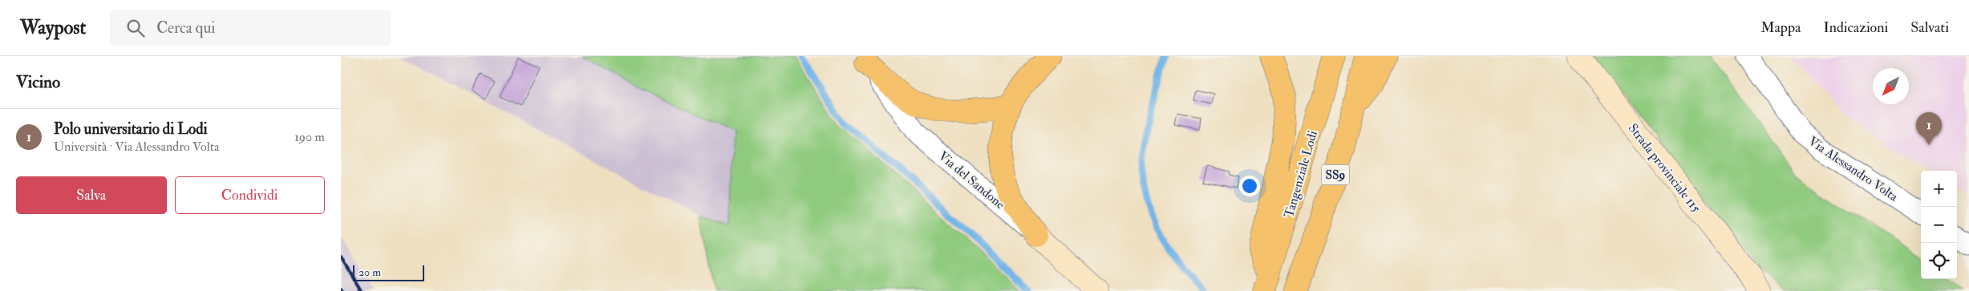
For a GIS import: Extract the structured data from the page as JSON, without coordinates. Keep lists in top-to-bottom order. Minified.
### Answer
{"streets":{"highway":["Tangenziale Lodi","SS9"],"main road":["Strada provinciale 115","Via del Sandone"],"street":["Via Alessandro Volta"]},"scale_bar":"20 m","north":"bottom left","page":{"header":"Waypost","search":"Cerca qui","nav":["Mappa","Indicazioni","Salvati"],"heading":"Vicino","list":[{"mark":"1","name":"Polo universitario di Lodi","note":"Università · Via Alessandro Volta","value":"190 m"}],"pins":"1","buttons":["Salva","Condividi"],"map_buttons":["+","−"],"scale":"20 m"}}
